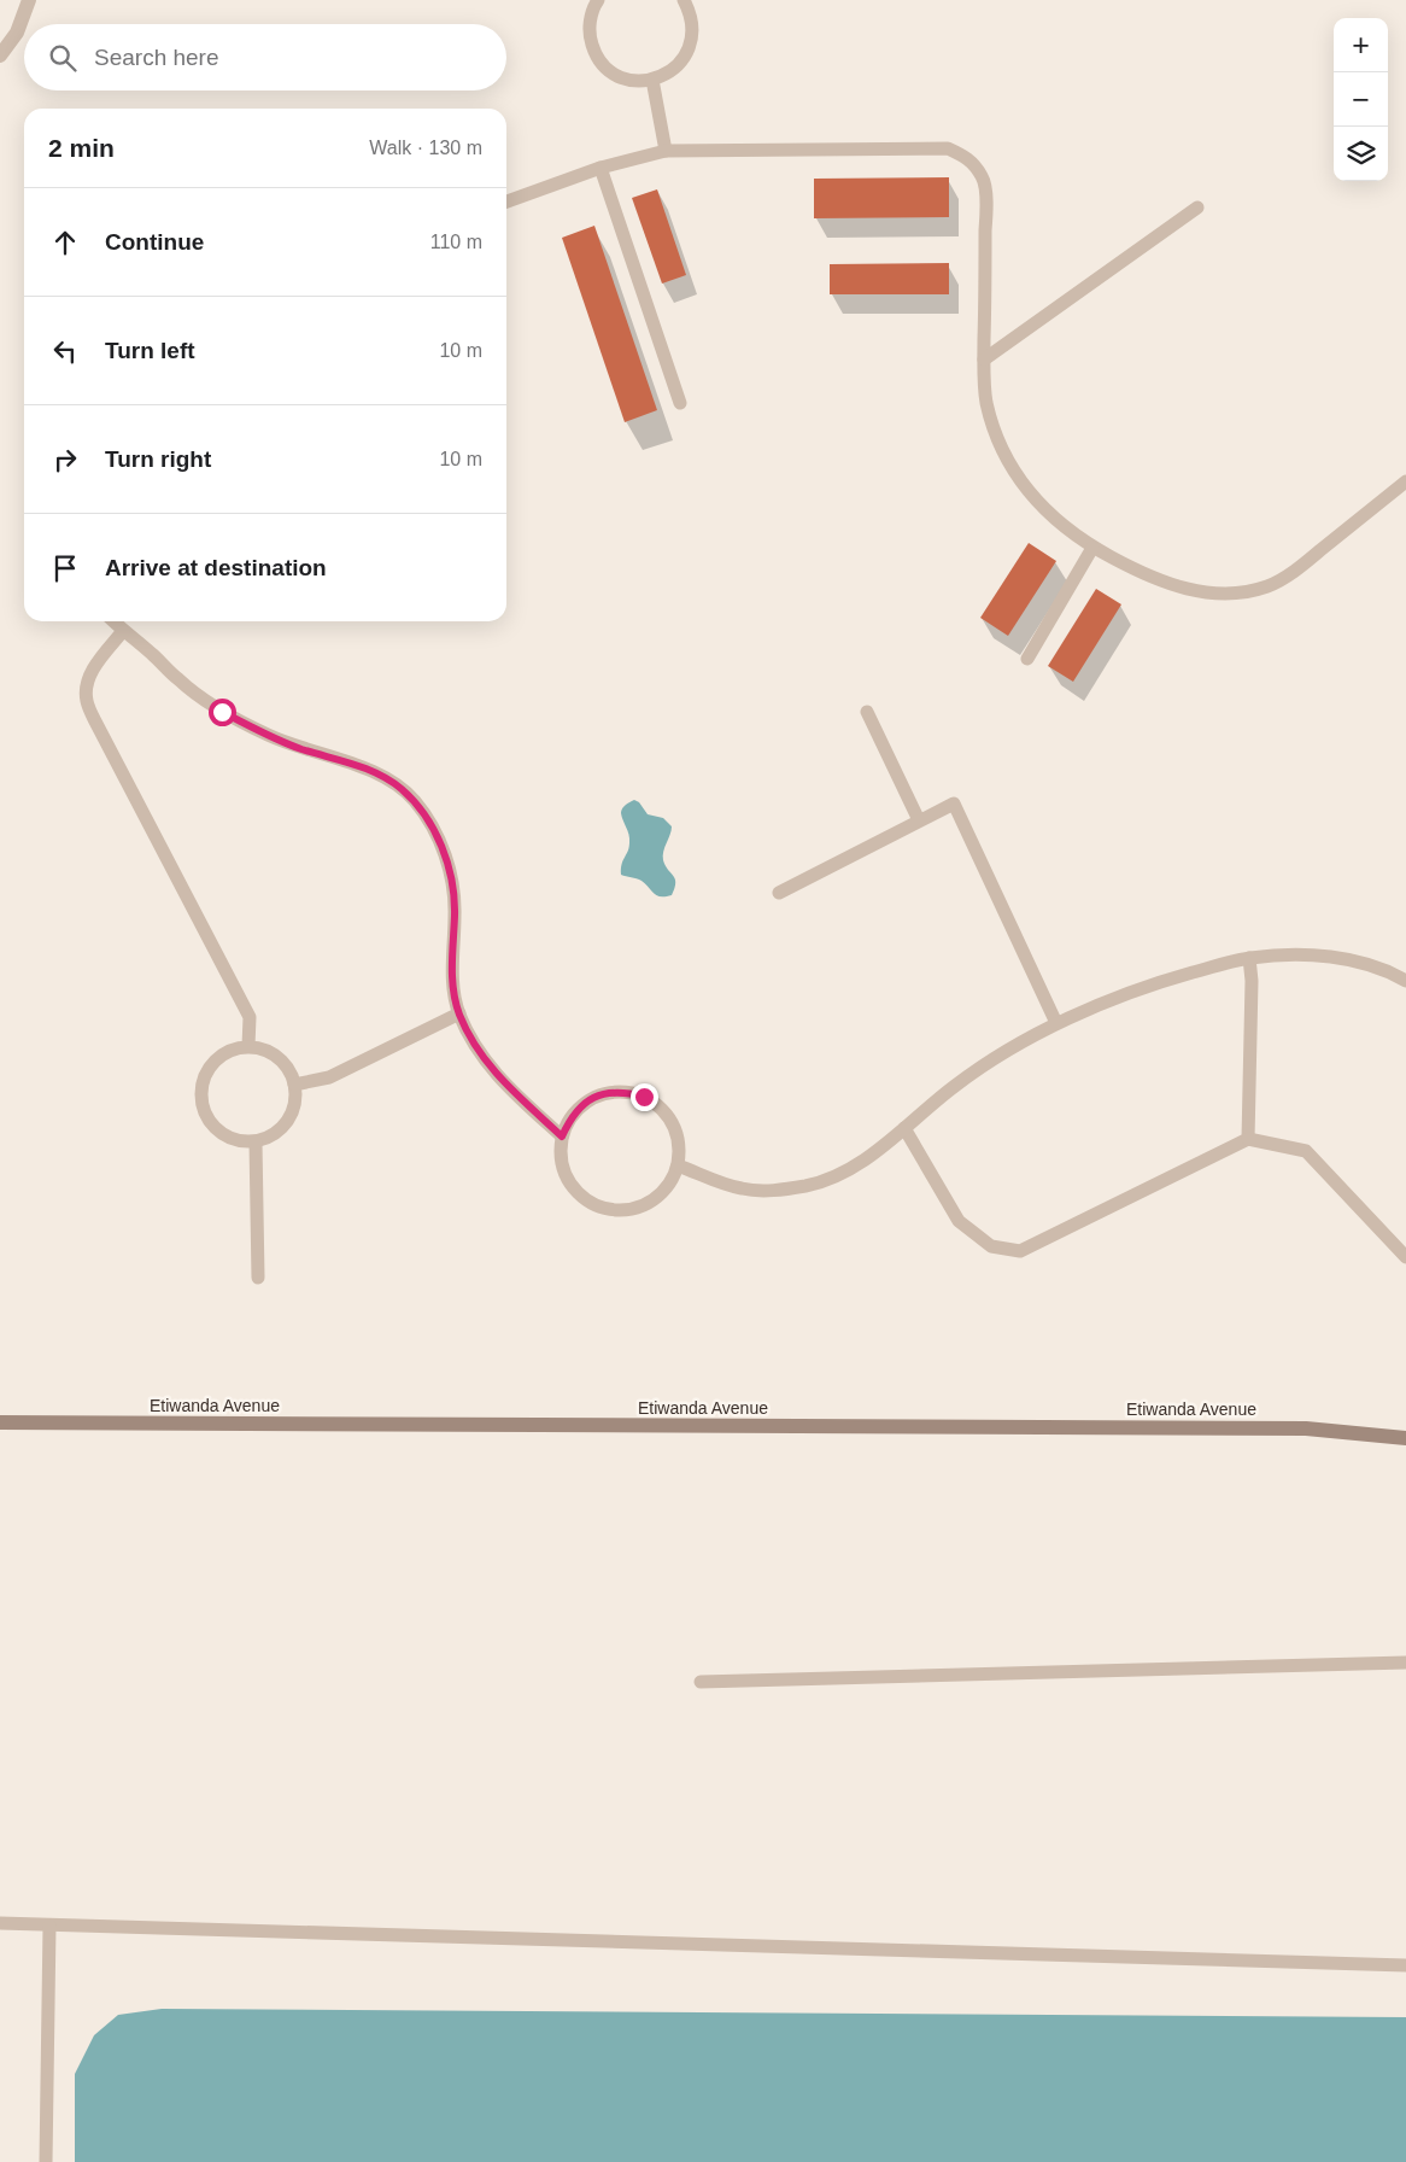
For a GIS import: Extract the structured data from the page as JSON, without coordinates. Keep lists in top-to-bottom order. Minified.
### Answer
{"streets":{"main road":["Etiwanda Avenue"]},"page":{"map_buttons":["+","−"],"search":"Search here","heading":["2 min","Walk · 130 m"],"list":[["Continue","110 m"],["Turn left","10 m"],["Turn right","10 m"],"Arrive at destination"]}}
